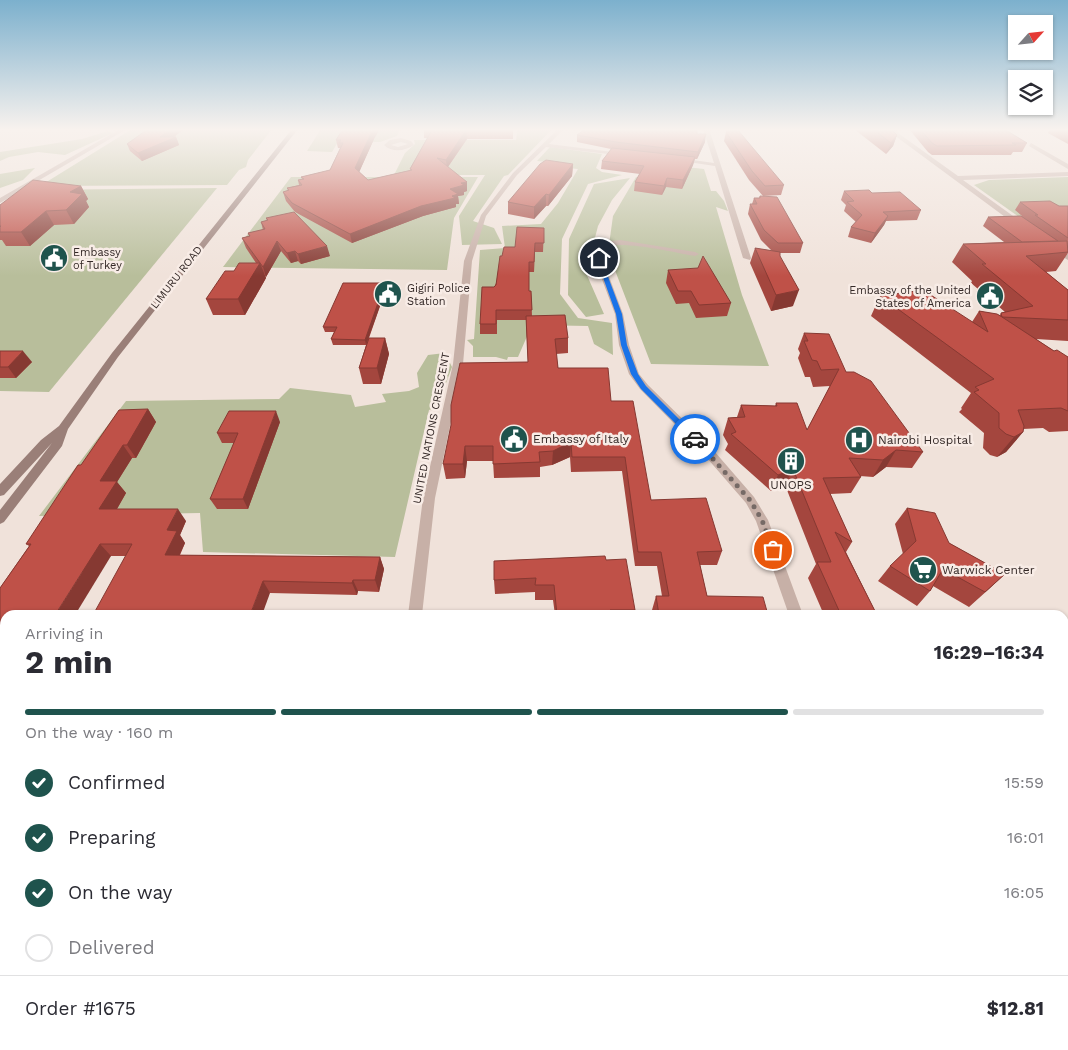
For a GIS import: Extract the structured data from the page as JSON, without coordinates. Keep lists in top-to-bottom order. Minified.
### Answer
{"streets":{"main road":["LIMURU ROAD"],"street":["UNITED NATIONS CRESCENT"]},"places":{"public building":["Embassy of Turkey","Gigiri Police Station","Embassy of the United States of America","Embassy of Italy"],"hospital":["Nairobi Hospital"],"building":["UNOPS"],"supermarket":["Warwick Center"]},"north":"top right","page":{"heading":["2 min","Arriving in","16:29–16:34"],"panel":["Order #1675","$12.81"],"bar":"On the way · 160 m","list":[["Confirmed","15:59"],["Preparing","16:01"],["On the way","16:05"],"Delivered"]}}
